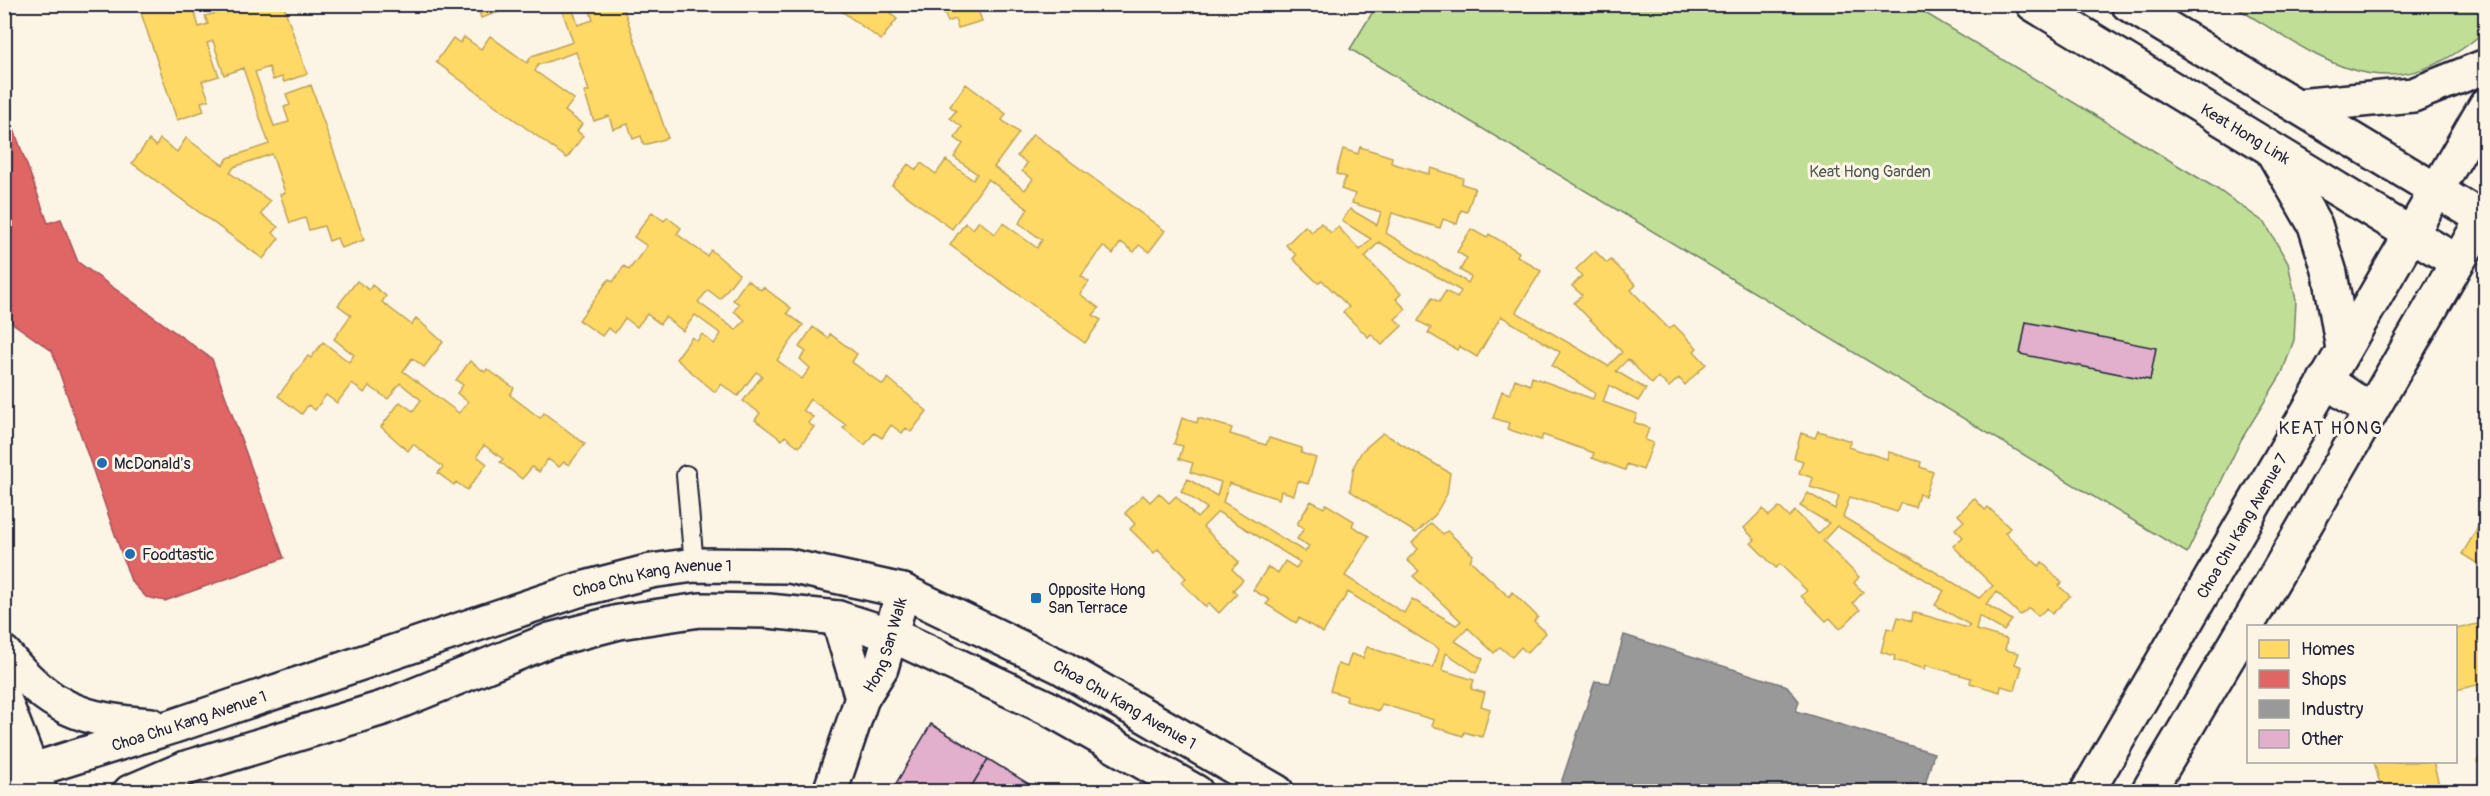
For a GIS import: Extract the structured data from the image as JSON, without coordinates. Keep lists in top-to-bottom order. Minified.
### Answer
{"streets":{"street":["Keat Hong Link","Choa Chu Kang Avenue 7","Choa Chu Kang Avenue 1","Hong San Walk"]},"crossings":[["Keat Hong Link","Choa Chu Kang Avenue 7"],["Choa Chu Kang Avenue 1","Hong San Walk"]],"districts":["KEAT HONG"],"parks":["Keat Hong Garden"],"places":{"other":["McDonald's","Foodtastic"],"transit":["Opposite Hong San Terrace"]},"legend":["Homes","Shops","Industry","Other"]}
